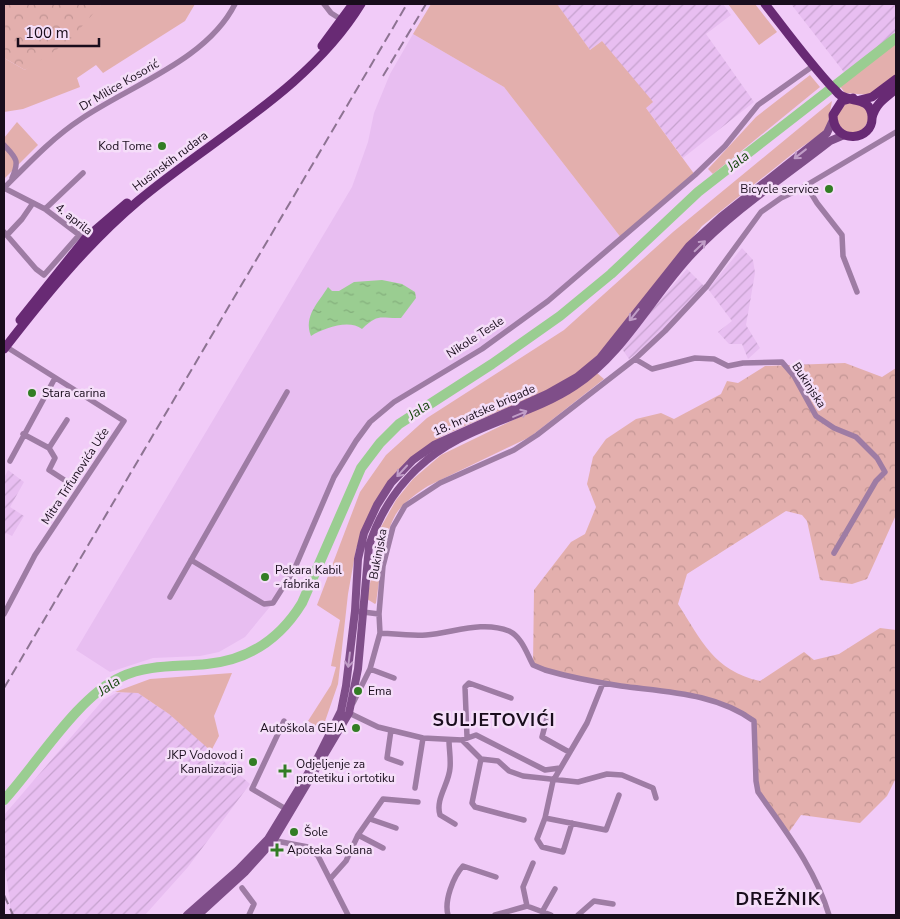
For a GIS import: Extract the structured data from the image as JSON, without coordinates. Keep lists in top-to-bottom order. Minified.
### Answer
{"streets":{"main road":["Husinskih rudara","18. hrvatske brigade"],"street":["Dr Milice Kosorić","4. aprila","Nikole Tesle","Bukinjska","Mitra Trifunovića Uče"]},"crossings":[["Dr Milice Kosorić","4. aprila"],["Husinskih rudara","4. aprila"],["Husinskih rudara","Mitra Trifunovića Uče"],["Bukinjska","18. hrvatske brigade"]],"districts":["SULJETOVIĆI","DREŽNIK"],"water":["Jala"],"places":{"other":["Kod Tome","Bicycle service","Stara carina","Pekara Kabil - fabrika","Ema","Autoškola GEJA","JKP Vodovod i Kanalizacija","Šole"],"health":["Odjeljenje za protetiku i ortotiku","Apoteka Solana"]},"scale_bar":"100 m"}
